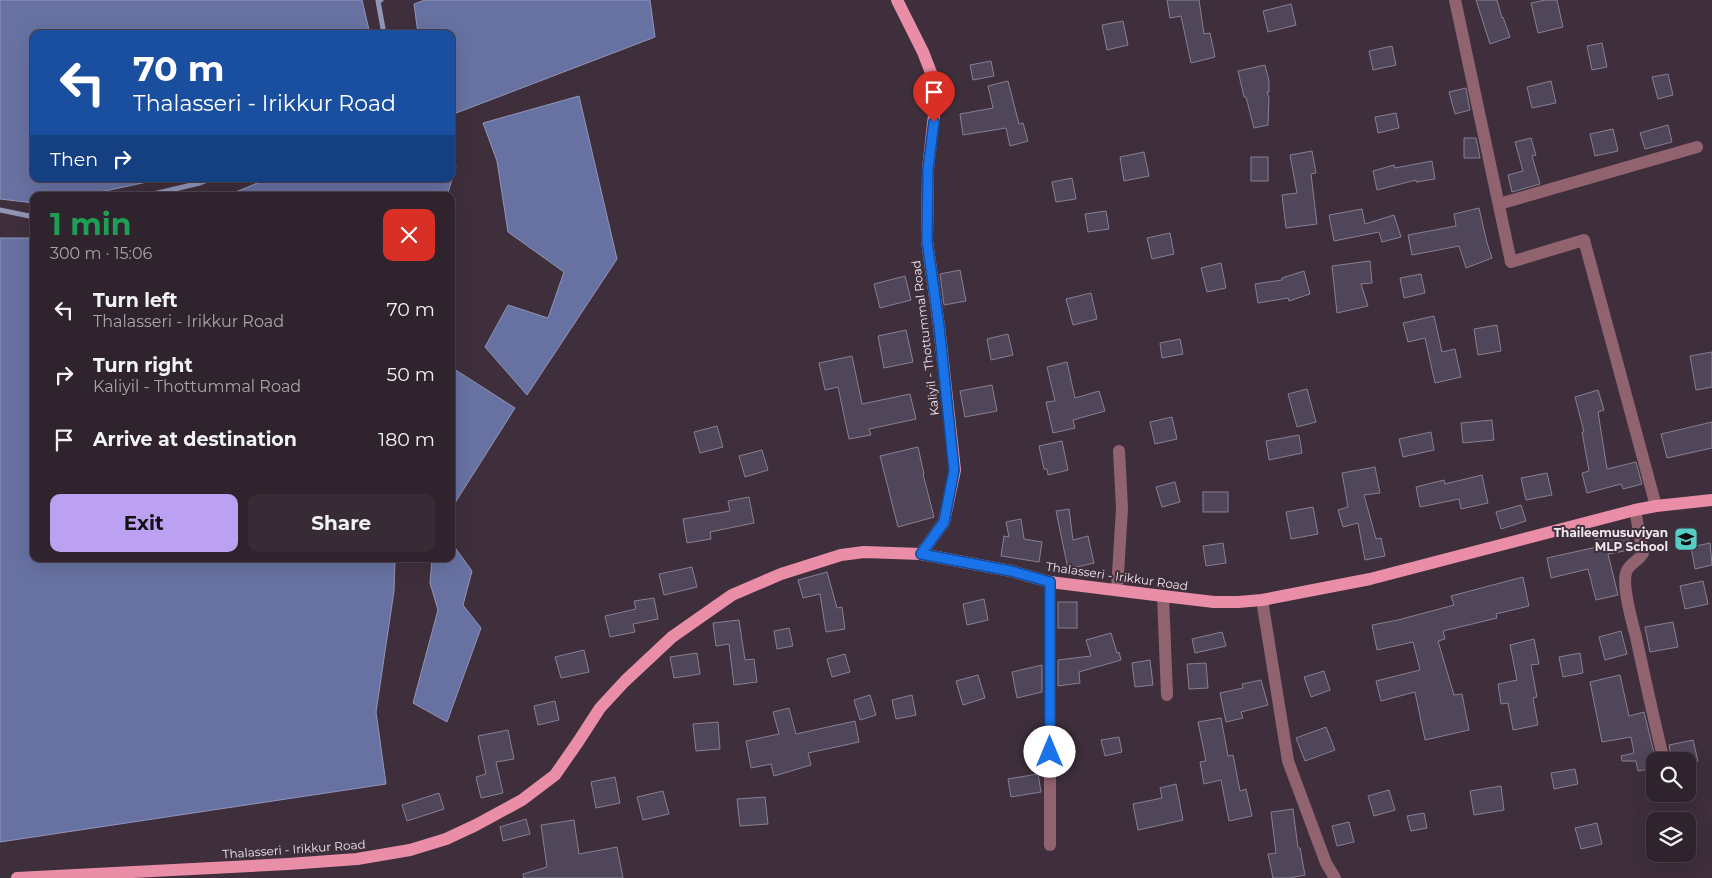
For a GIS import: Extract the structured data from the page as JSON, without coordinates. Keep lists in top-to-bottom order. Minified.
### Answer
{"streets":{"main road":["Kaliyil - Thottummal Road","Thalasseri - Irikkur Road"]},"crossings":[["Kaliyil - Thottummal Road","Thalasseri - Irikkur Road"]],"places":{"school or university":["Thaileemusuviyan MLP School"]},"page":{"turn":["70 m","Thalasseri - Irikkur Road"],"then":"Then","heading":["1 min","300 m · 15:06"],"list":[{"name":"Turn left","note":"Thalasseri - Irikkur Road","value":"70 m"},{"name":"Turn right","note":"Kaliyil - Thottummal Road","value":"50 m"},{"name":"Arrive at destination","value":"180 m"}],"buttons":["Exit","Share"]}}
